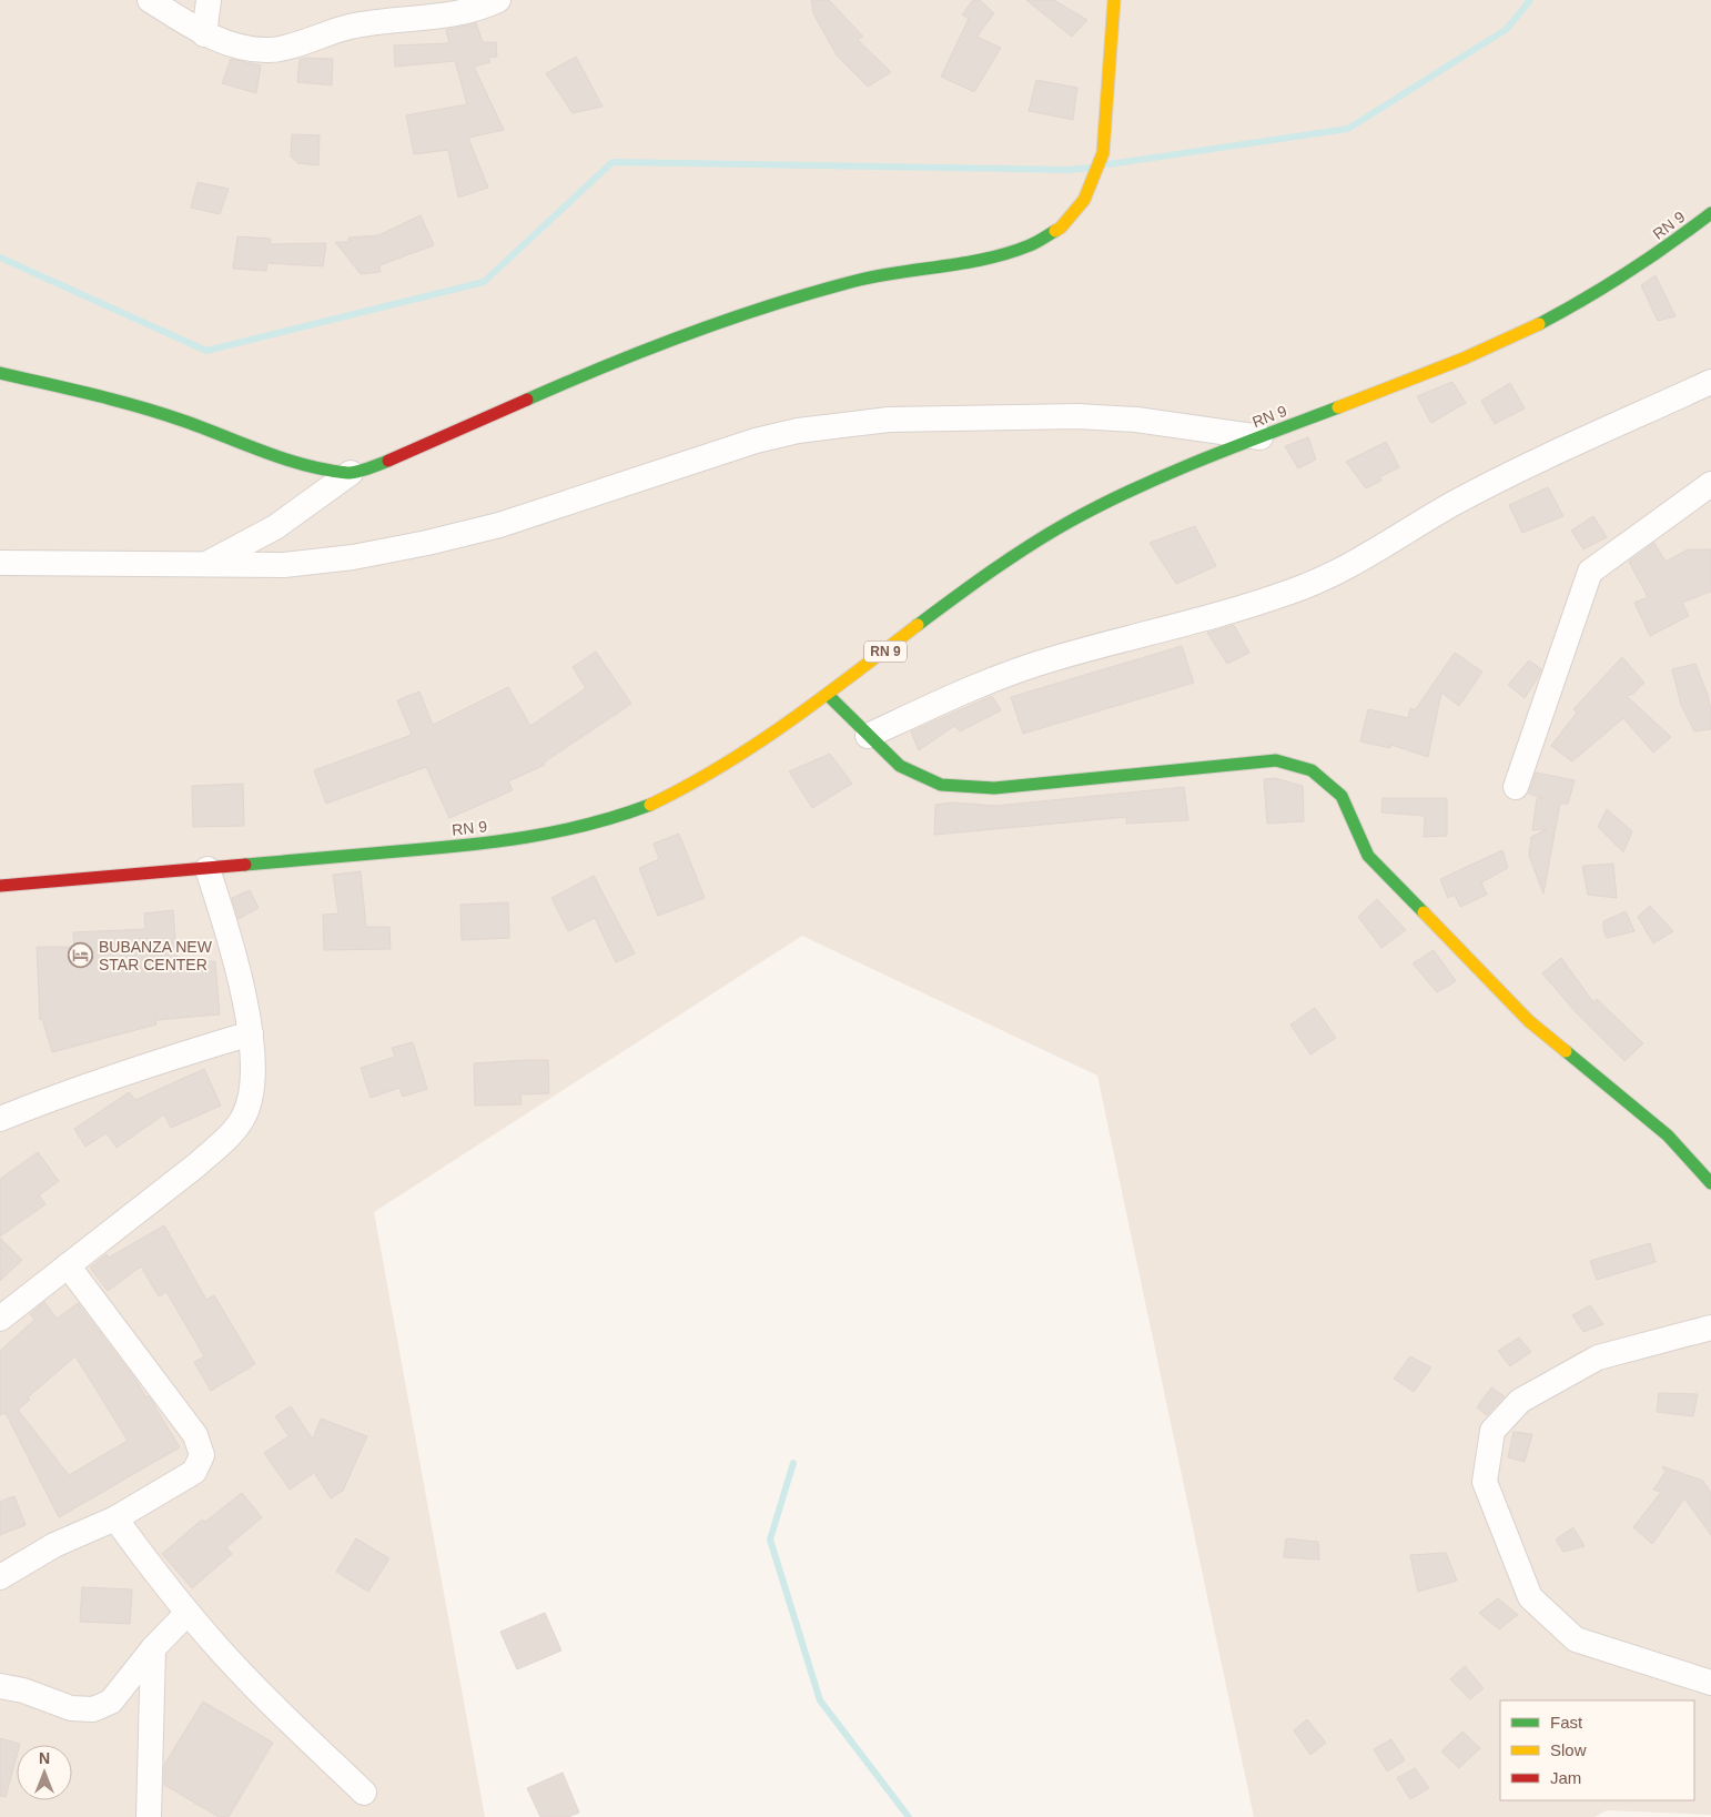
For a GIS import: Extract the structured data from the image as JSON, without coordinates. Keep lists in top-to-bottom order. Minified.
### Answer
{"streets":{"street":["RN 9"]},"places":{"hotel":["BUBANZA NEW STAR CENTER"]},"legend":["Fast","Slow","Jam"],"north":"top"}
